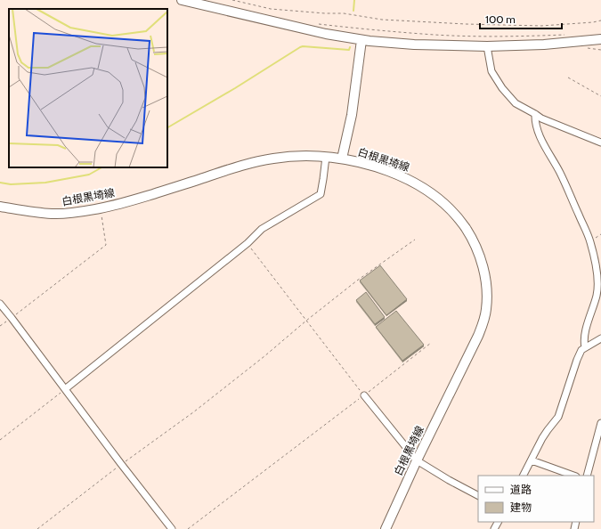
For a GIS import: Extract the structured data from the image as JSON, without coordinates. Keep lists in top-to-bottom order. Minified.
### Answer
{"streets":{"main road":["白根黒埼線"]},"legend":["道路","建物"],"scale_bar":"100 m"}
